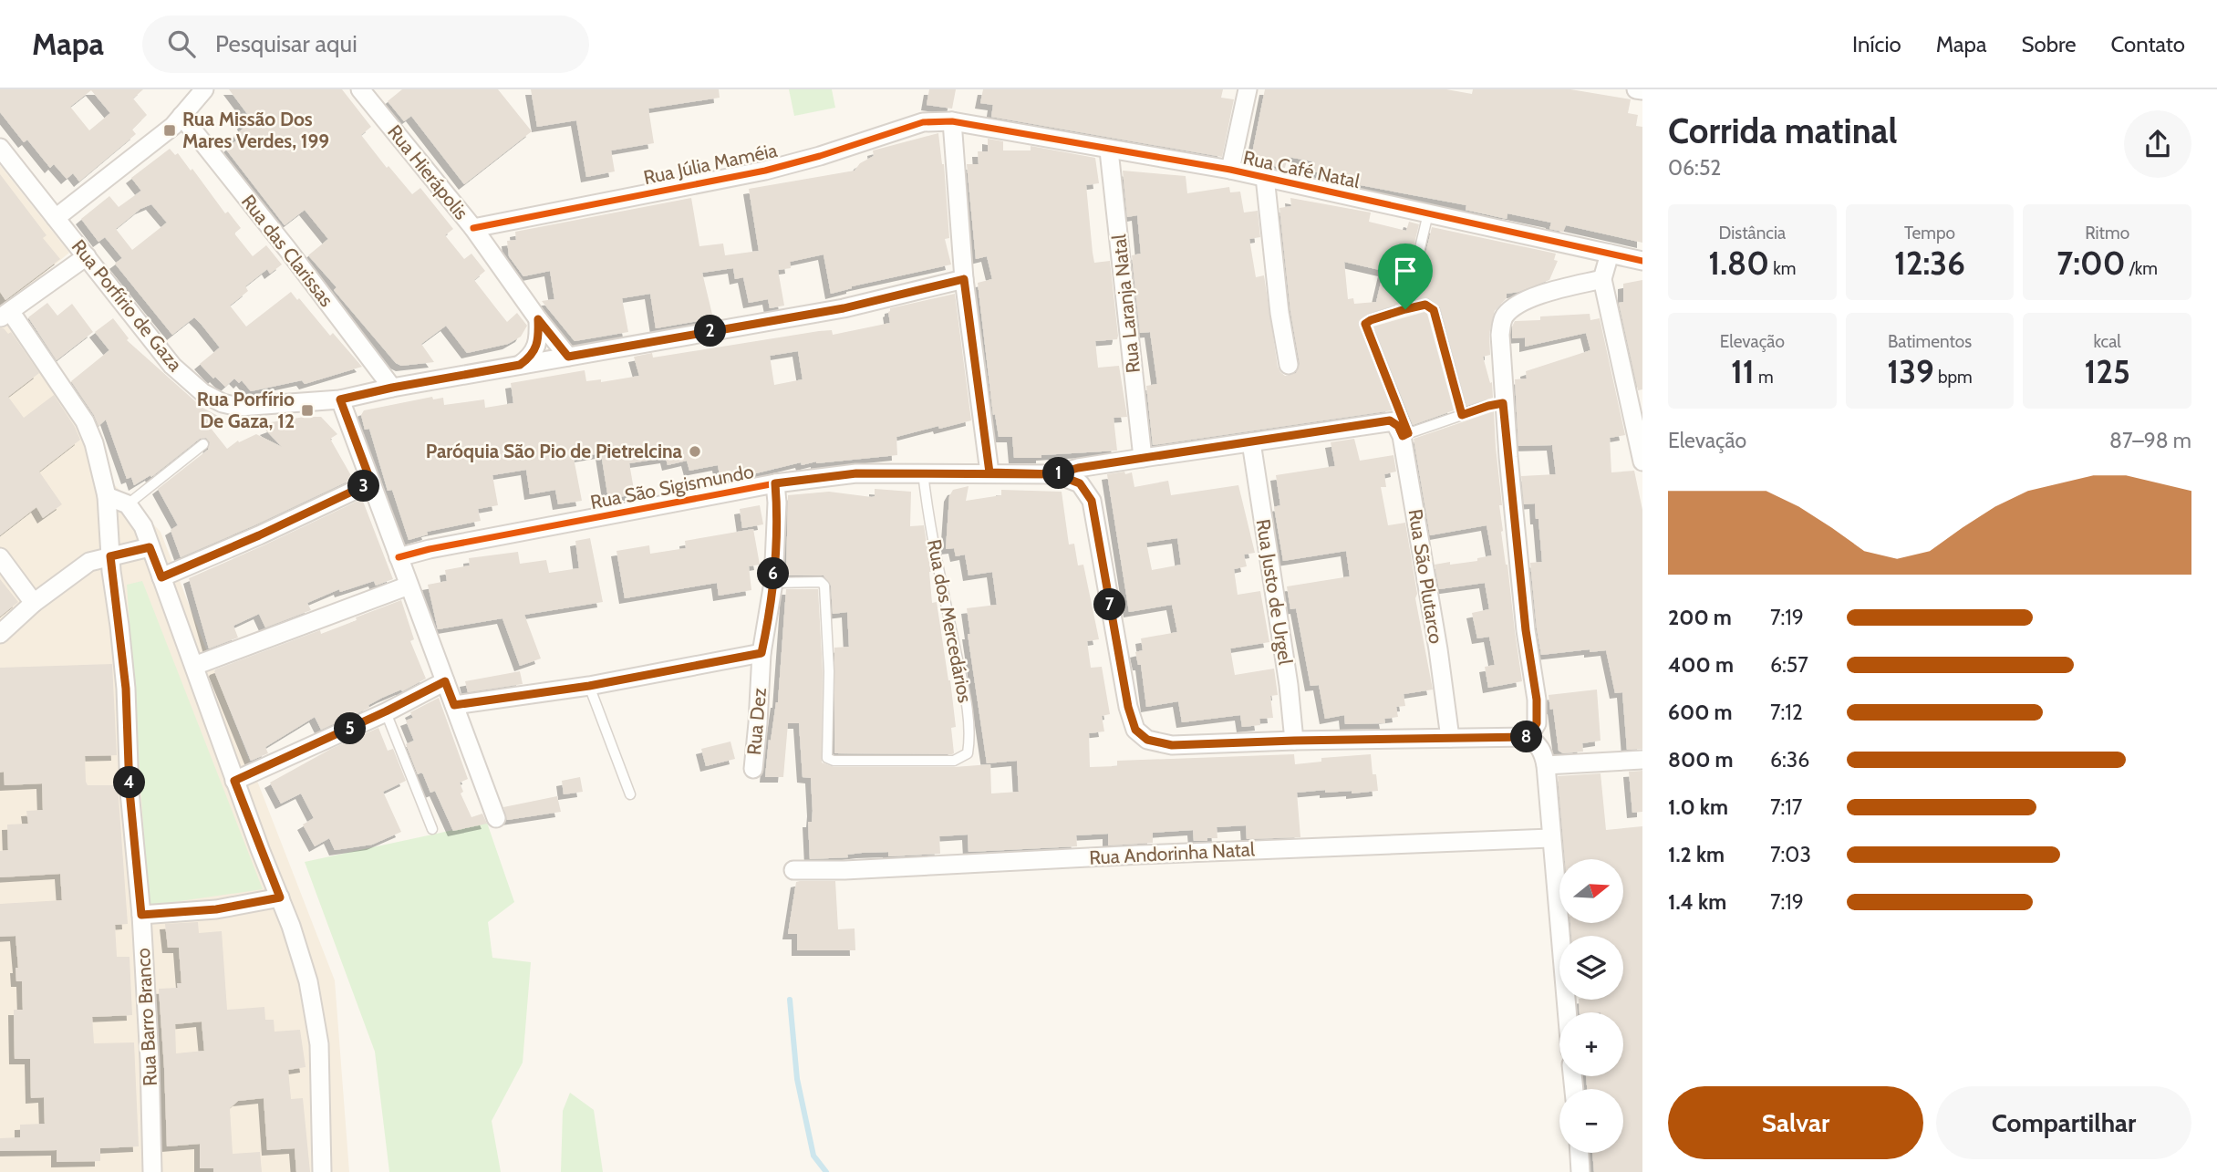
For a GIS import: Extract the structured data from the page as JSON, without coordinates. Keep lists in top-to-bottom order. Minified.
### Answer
{"streets":{"street":["Rua Júlia Maméia","Rua Café Natal","Rua Hierápolis","Rua das Clarissas","Rua Laranja Natal","Rua Porfírio de Gaza","Rua São Sigismundo","Rua São Plutarco","Rua Justo de Urgel","Rua Dez","Rua Andorinha Natal","Rua Barro Branco"],"lane":["Rua dos Mercedários"]},"crossings":[["Rua Júlia Maméia","Rua Café Natal"],["Rua Júlia Maméia","Rua Hierápolis"],["Rua Café Natal","Rua Laranja Natal"],["Rua Hierápolis","Rua Porfírio de Gaza"],["Rua das Clarissas","Rua Porfírio de Gaza"],["Rua São Sigismundo","Rua Justo de Urgel"],["Rua São Sigismundo","Rua dos Mercedários"],["Rua São Sigismundo","Rua Dez"],["Rua dos Mercedários","Rua Dez"]],"places":{"transit":["Rua Missão Dos Mares Verdes, 199","Rua Porfírio De Gaza, 12"],"other":["Paróquia São Pio de Pietrelcina"]},"north":"right","page":{"header":"Mapa","search":"Pesquisar aqui","nav":["Início","Mapa","Sobre","Contato"],"heading":["Corrida matinal","06:52"],"stats":[["Distância","1.80 km"],["Tempo","12:36"],["Ritmo","7:00 /km"],["Elevação","11 m"],["Batimentos","139 bpm"],["kcal","125"]],"pins":["2","1","3","6","7","5","8","4"],"chart":["Elevação","87–98 m"],"list":[{"name":"200 m","note":"7:19"},{"name":"400 m","note":"6:57"},{"name":"600 m","note":"7:12"},{"name":"800 m","note":"6:36"},{"name":"1.0 km","note":"7:17"},{"name":"1.2 km","note":"7:03"},{"name":"1.4 km","note":"7:19"}],"map_buttons":["+","−"],"buttons":["Salvar","Compartilhar"]}}
